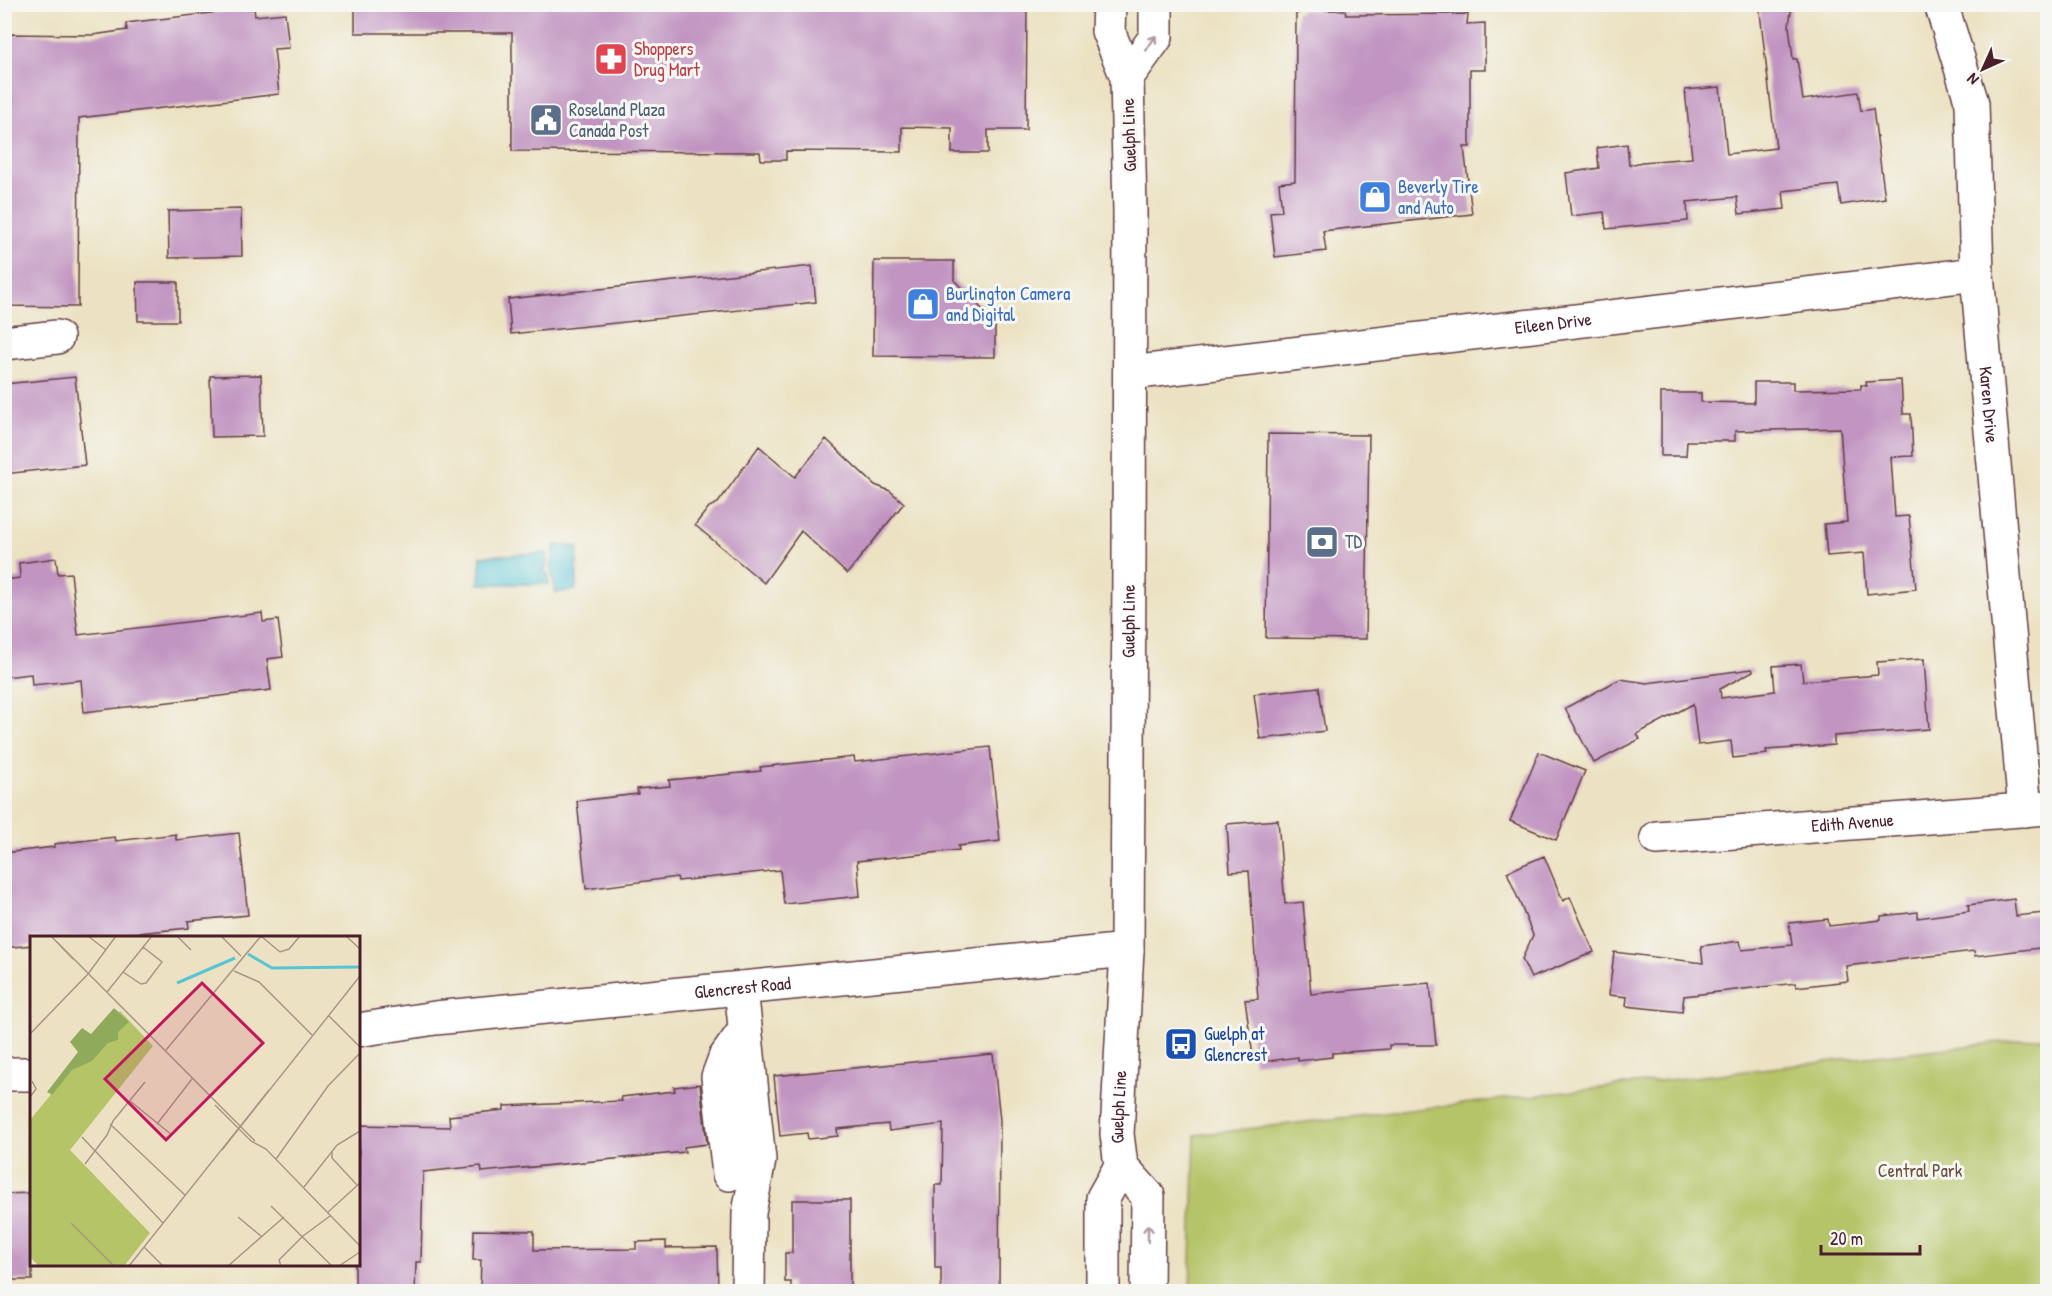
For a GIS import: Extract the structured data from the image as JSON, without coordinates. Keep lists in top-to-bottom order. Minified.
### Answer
{"streets":{"street":["Guelph Line","Eileen Drive","Karen Drive","Edith Avenue","Glencrest Road"]},"crossings":[["Guelph Line","Eileen Drive"],["Guelph Line","Glencrest Road"],["Eileen Drive","Karen Drive"],["Karen Drive","Edith Avenue"]],"parks":["Central Park"],"places":{"pharmacy":["Shoppers Drug Mart"],"public building":["Roseland Plaza Canada Post"],"shop":["Beverly Tire and Auto","Burlington Camera and Digital"],"bank":["TD"],"bus stop":["Guelph at Glencrest"]},"scale_bar":"20 m","north":"bottom left"}
